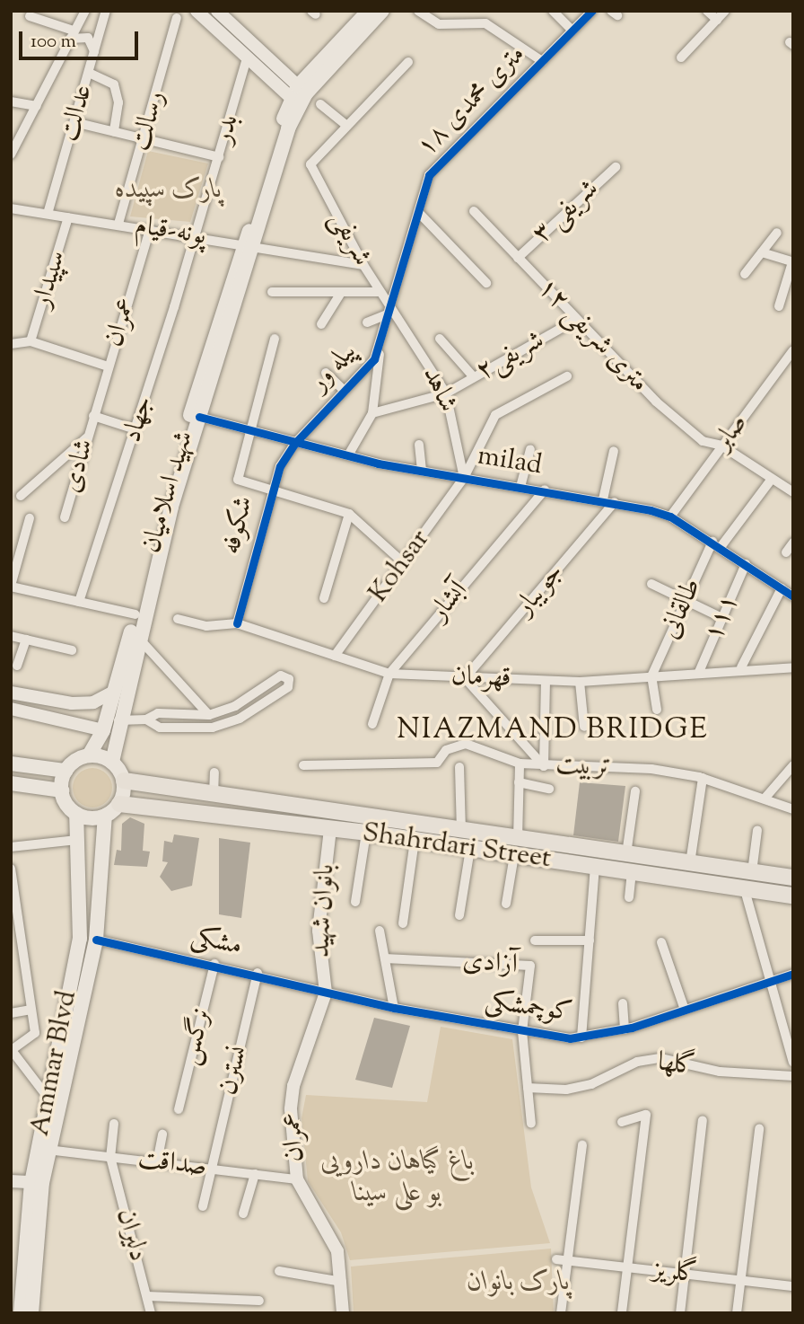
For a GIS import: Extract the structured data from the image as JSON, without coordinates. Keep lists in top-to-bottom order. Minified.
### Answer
{"streets":{"main road":["شهید اسلامیان","Shahrdari Street","Ammar Blvd"],"street":["۱۸ متری محمدی","عدالت","رسالت","بدر","شریفی ۳","پونه-قیام","شریفی","سپیدار","عمران","۱۲ متری شریفی","شریفی۲","پیله ور","شاهد","جهاد","صابر","milad","شادی","شکوفه","Kohsar","جویبار","آبشار","طالقانی","۱۱۱","قهرمان","تربیت","بانوان شهید","مشکی","آزادی","کوچمشکی","نرگس","گلها","نسترن","صداقت","دلیران","گلریز"]},"crossings":[["۱۸ متری محمدی","شریفی"],["۱۸ متری محمدی","پیله ور"],["۱۸ متری محمدی","شاهد"],["عدالت","پونه-قیام"],["رسالت","پونه-قیام"],["بدر","پونه-قیام"],["بدر","جهاد"],["شریفی ۳","۱۲ متری شریفی"],["پونه-قیام","شریفی"],["پونه-قیام","سپیدار"],["پونه-قیام","عمران"],["پونه-قیام","جهاد"],["پونه-قیام","شهید اسلامیان"],["شریفی","پیله ور"],["شریفی","شاهد"],["عمران","شادی"],["عمران","بانوان شهید"],["عمران","مشکی"],["عمران","کوچمشکی"],["عمران","صداقت"],["۱۲ متری شریفی","شریفی۲"],["۱۲ متری شریفی","صابر"],["۱۲ متری شریفی","طالقانی"],["شریفی۲","شاهد"],["پیله ور","شاهد"],["پیله ور","milad"],["پیله ور","شکوفه"],["شاهد","milad"],["شاهد","Kohsar"],["صابر","milad"],["milad","شهید اسلامیان"],["milad","شکوفه"],["milad","Kohsar"],["milad","جویبار"],["milad","آبشار"],["milad","طالقانی"],["milad","۱۱۱"],["شهید اسلامیان","Shahrdari Street"],["شهید اسلامیان","Ammar Blvd"],["شکوفه","قهرمان"],["Kohsar","قهرمان"],["جویبار","قهرمان"],["آبشار","قهرمان"],["طالقانی","قهرمان"],["۱۱۱","قهرمان"],["Shahrdari Street","بانوان شهید"],["Shahrdari Street","Ammar Blvd"],["بانوان شهید","مشکی"],["بانوان شهید","کوچمشکی"],["مشکی","کوچمشکی"],["مشکی","نرگس"],["مشکی","Ammar Blvd"],["مشکی","نسترن"],["آزادی","کوچمشکی"],["Ammar Blvd","صداقت"],["نسترن","صداقت"],["صداقت","دلیران"]],"districts":["NIAZMAND BRIDGE"],"parks":["پارک سپیده","باغ گیاهان دارویی بو علی سینا","پارک بانوان"],"scale_bar":"100 m"}
